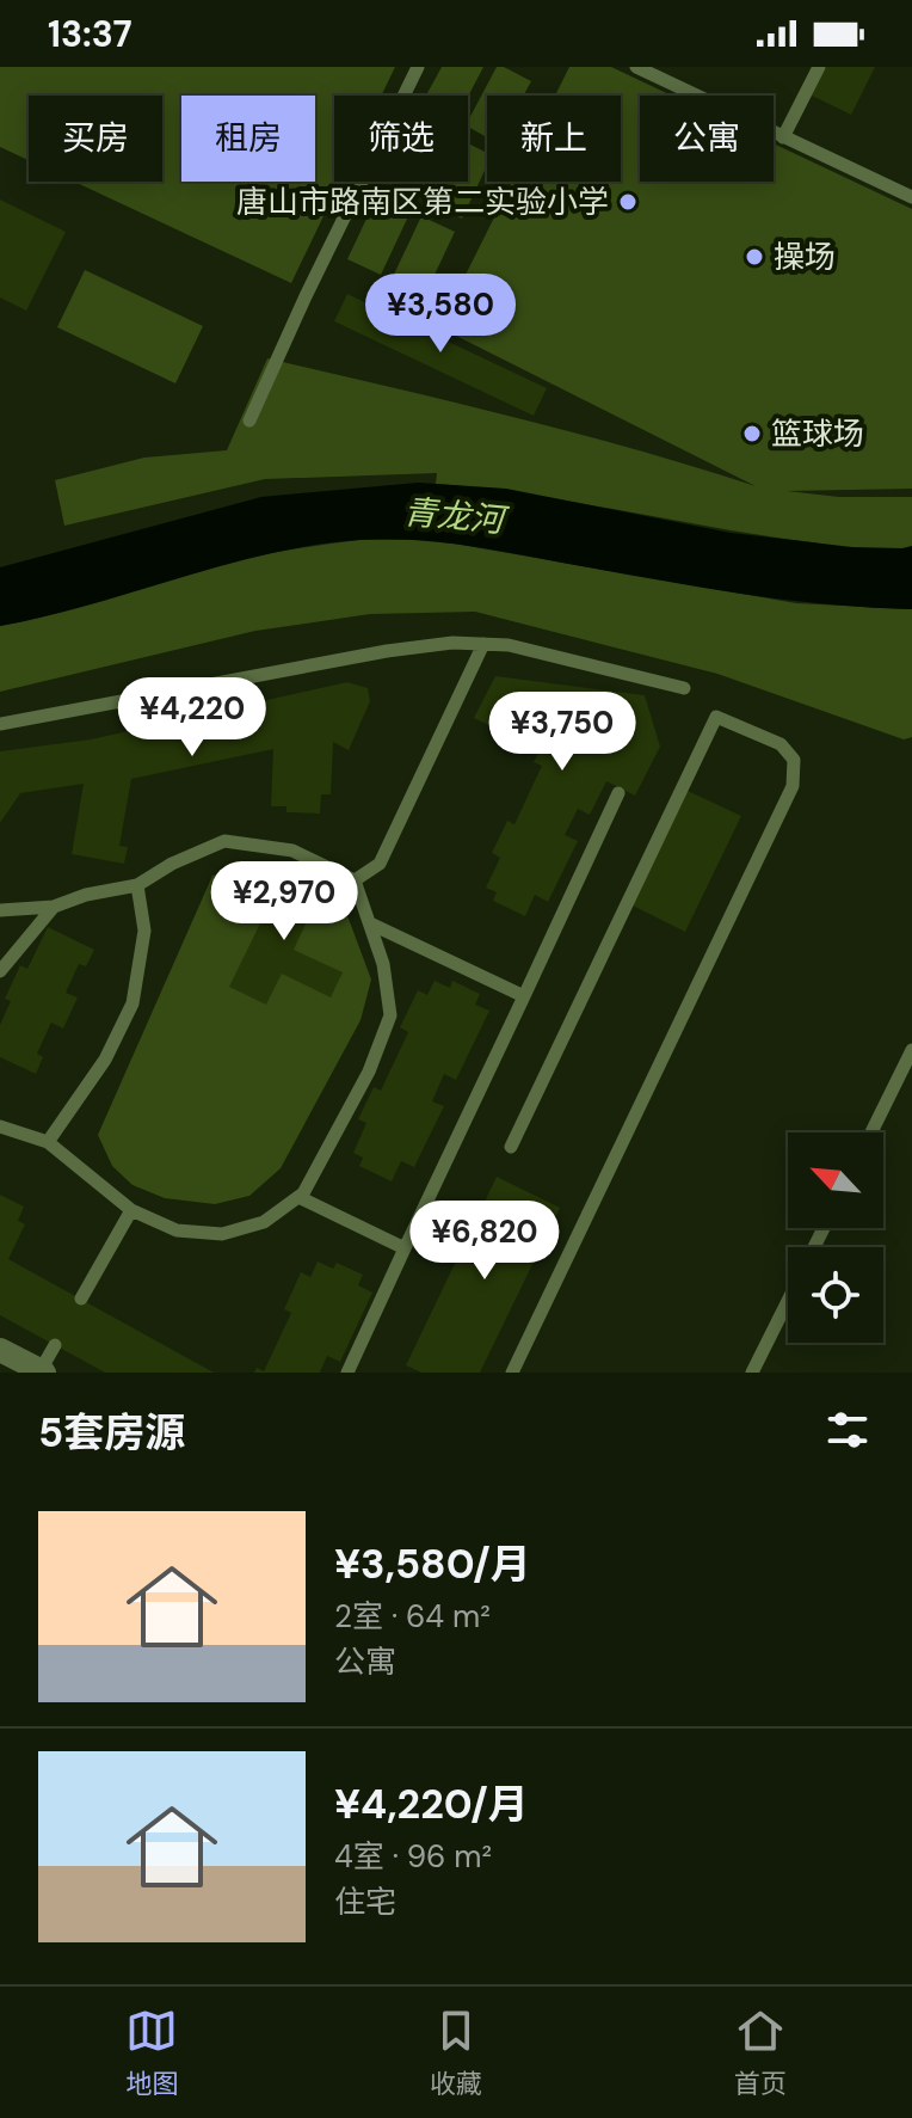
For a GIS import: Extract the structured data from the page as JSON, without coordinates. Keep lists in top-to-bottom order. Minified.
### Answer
{"water":["青龙河"],"places":["唐山市路南区第二实验小学","操场","篮球场"],"north":"top left","page":{"status":"13:37","chip":["买房","租房","筛选","新上","公寓"],"price":["¥3,580","¥4,220","¥3,750","¥2,970","¥6,820"],"heading":"5套房源","list":[{"name":"¥3,580/月","note":"2室 · 64 m² · 公寓"},{"name":"¥4,220/月","note":"4室 · 96 m² · 住宅"}],"tabs":["地图","收藏","首页"]}}
